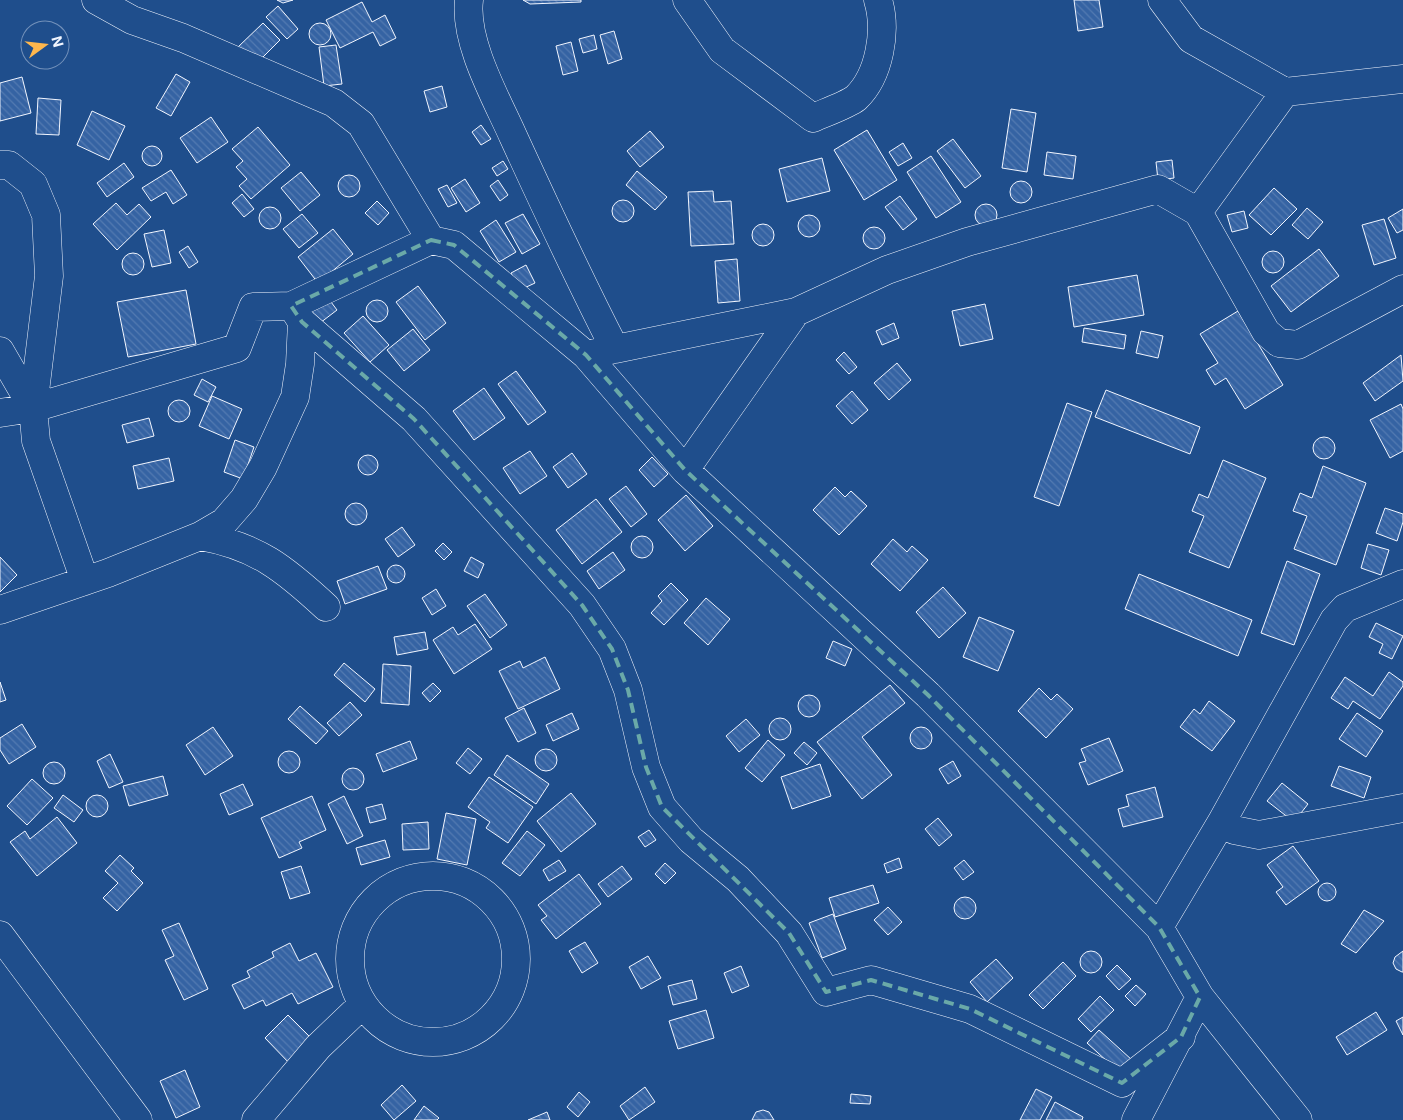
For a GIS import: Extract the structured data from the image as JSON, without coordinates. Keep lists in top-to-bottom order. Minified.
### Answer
{"north":"right"}
